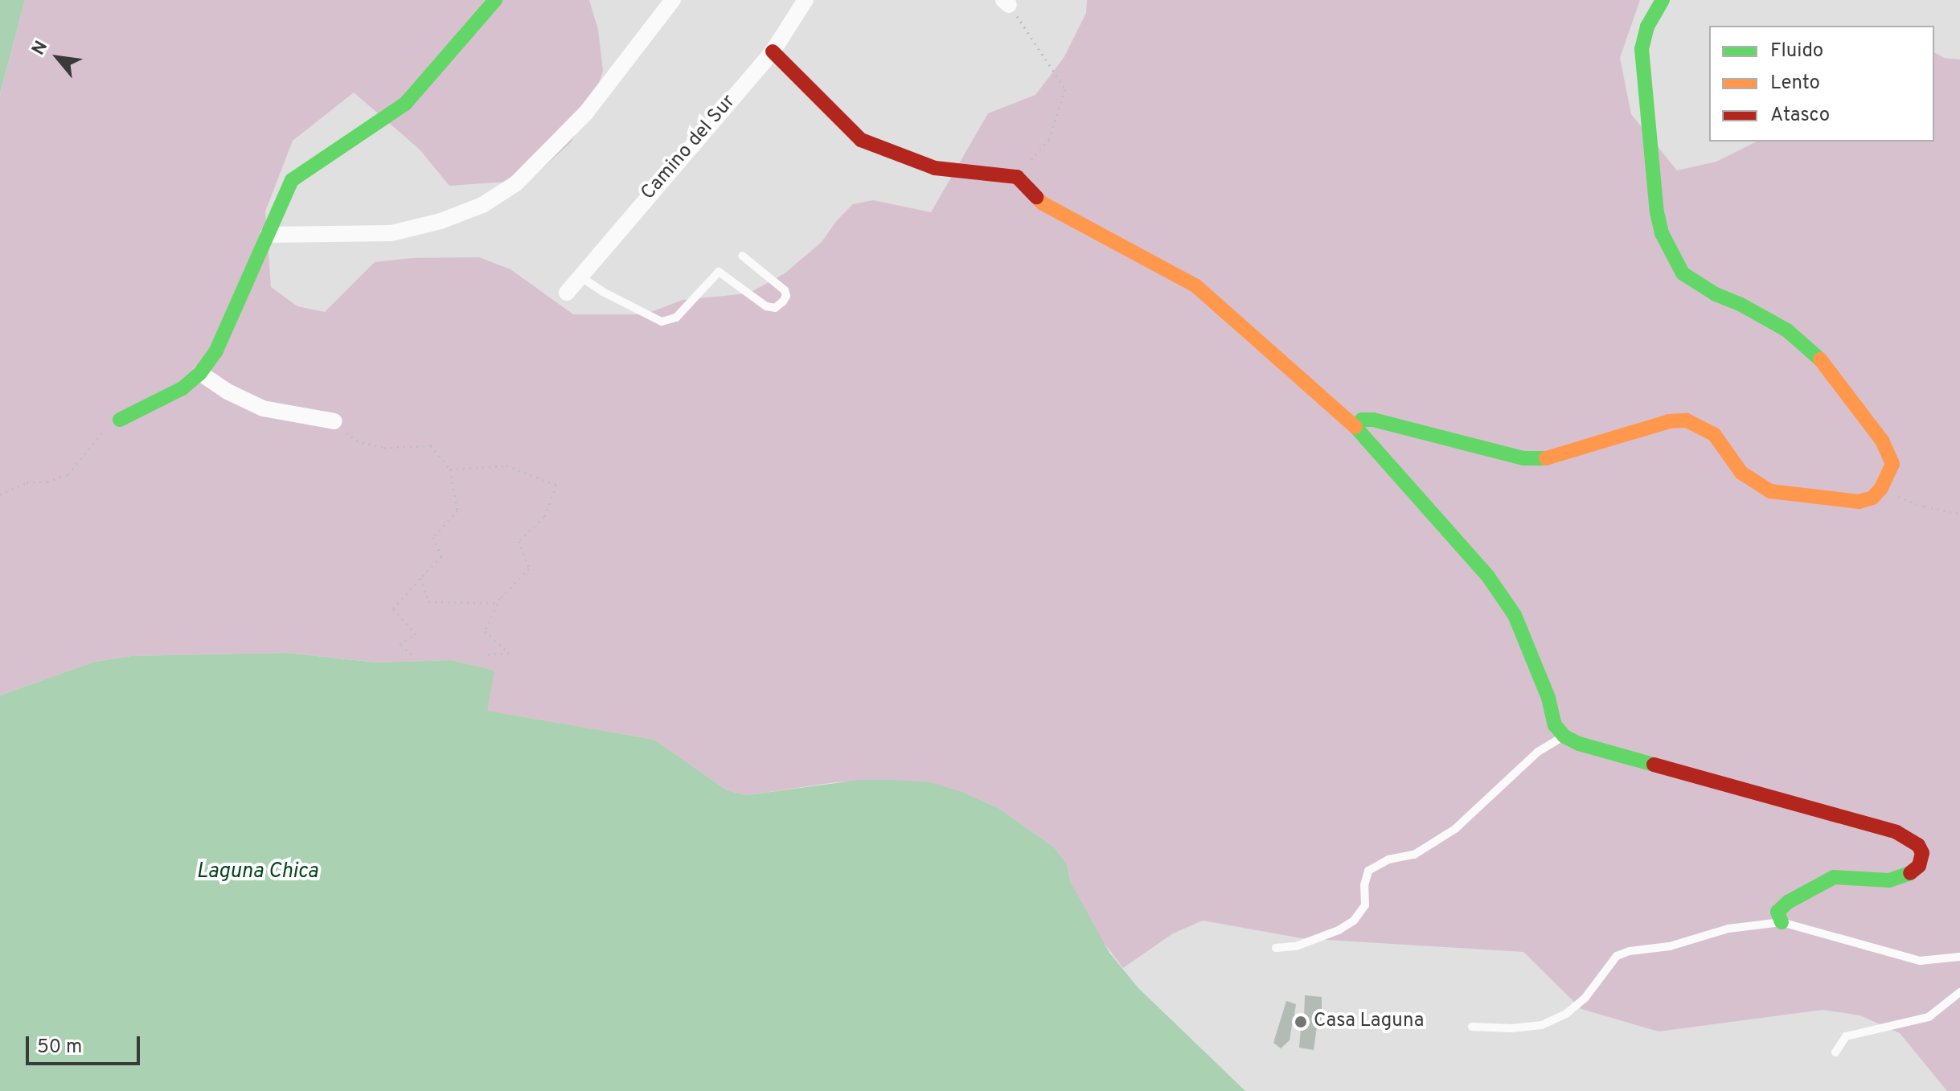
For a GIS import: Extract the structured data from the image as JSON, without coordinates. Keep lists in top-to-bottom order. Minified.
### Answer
{"streets":{"street":["Camino del Sur"]},"water":["Laguna Chica"],"places":["Casa Laguna"],"legend":["Fluido","Lento","Atasco"],"scale_bar":"50 m","north":"top left"}
